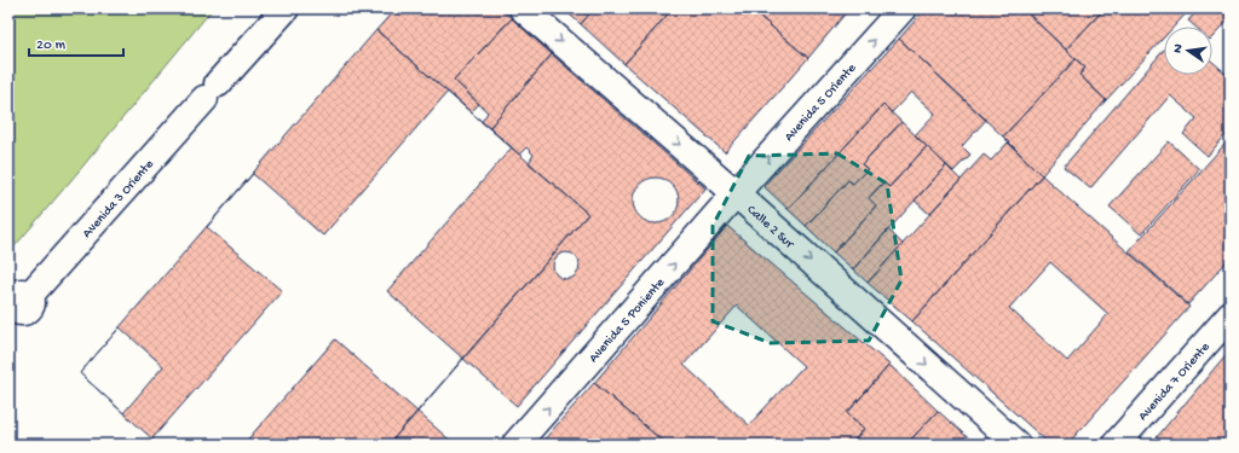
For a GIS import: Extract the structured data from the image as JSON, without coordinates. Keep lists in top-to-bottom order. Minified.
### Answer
{"streets":{"street":["Avenida 5 Oriente","Avenida 3 Oriente","Calle 2 Sur","Avenida 5 Poniente","Avenida 7 Oriente"]},"crossings":[["Avenida 5 Oriente","Calle 2 Sur"],["Avenida 5 Oriente","Avenida 5 Poniente"],["Calle 2 Sur","Avenida 5 Poniente"]],"one_way":["Avenida 5 Oriente","Calle 2 Sur","Avenida 5 Poniente"],"scale_bar":"20 m","north":"left"}
